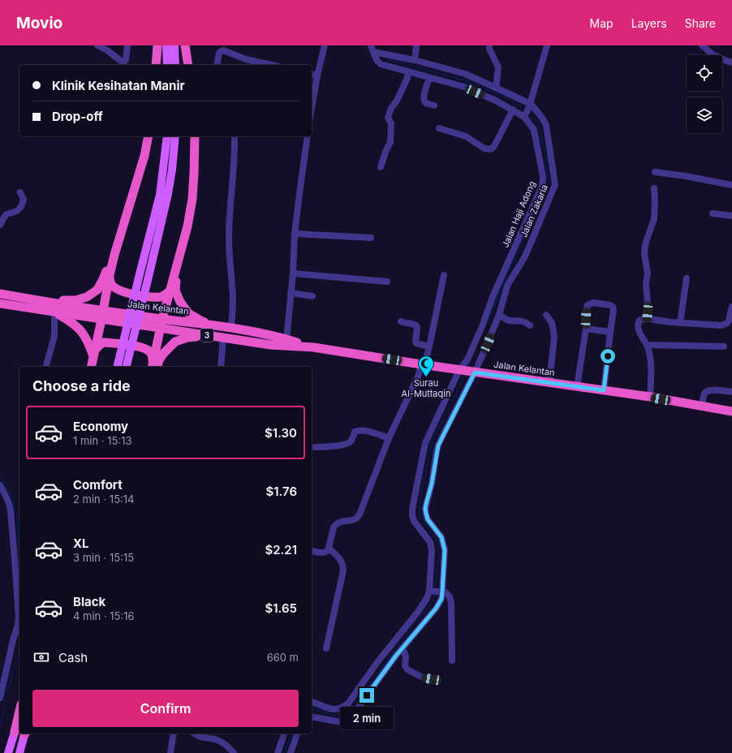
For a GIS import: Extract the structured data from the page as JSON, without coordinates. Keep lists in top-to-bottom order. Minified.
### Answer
{"streets":{"highway":["Jalan Kelantan","3"],"street":["Jalan Zakaria","Jalan Haji Adong"]},"crossings":[["Jalan Zakaria","Jalan Haji Adong"],["Jalan Zakaria","Jalan Kelantan"],["Jalan Haji Adong","Jalan Kelantan"]],"places":{"mosque":["Surau Al-Muttaqin"]},"page":{"header":"Movio","nav":["Map","Layers","Share"],"banner":["Klinik Kesihatan Manir","Drop-off"],"heading":"Choose a ride","list":[{"name":"Economy","note":"1 min · 15:13","value":"$1.30"},{"name":"Comfort","note":"2 min · 15:14","value":"$1.76"},{"name":"XL","note":"3 min · 15:15","value":"$2.21"},{"name":"Black","note":"4 min · 15:16","value":"$1.65"}],"pay":["Cash","660 m"],"buttons":"Confirm","bubble":"2 min"}}
